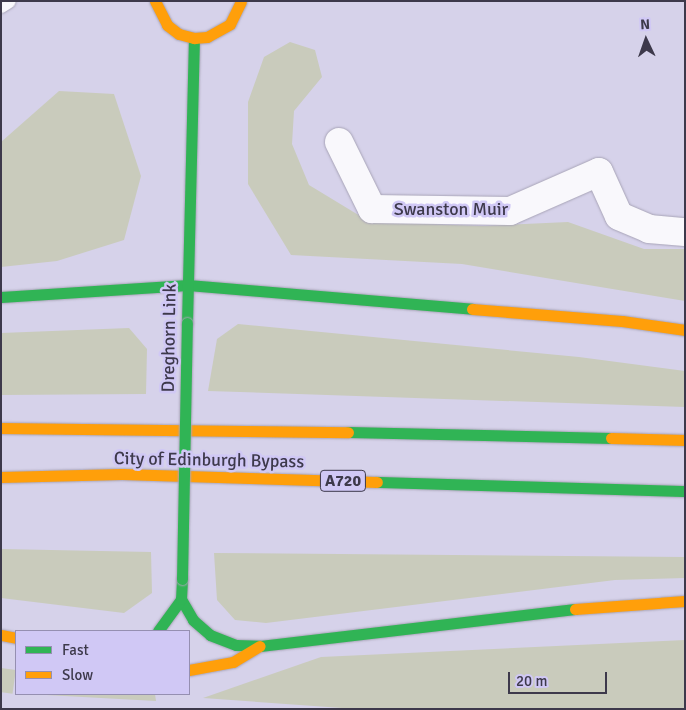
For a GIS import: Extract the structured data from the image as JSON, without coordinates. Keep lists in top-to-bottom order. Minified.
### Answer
{"streets":{"main road":["Dreghorn Link","City of Edinburgh Bypass","A720"],"street":["Swanston Muir"]},"legend":["Fast","Slow"],"scale_bar":"20 m","north":"top"}
